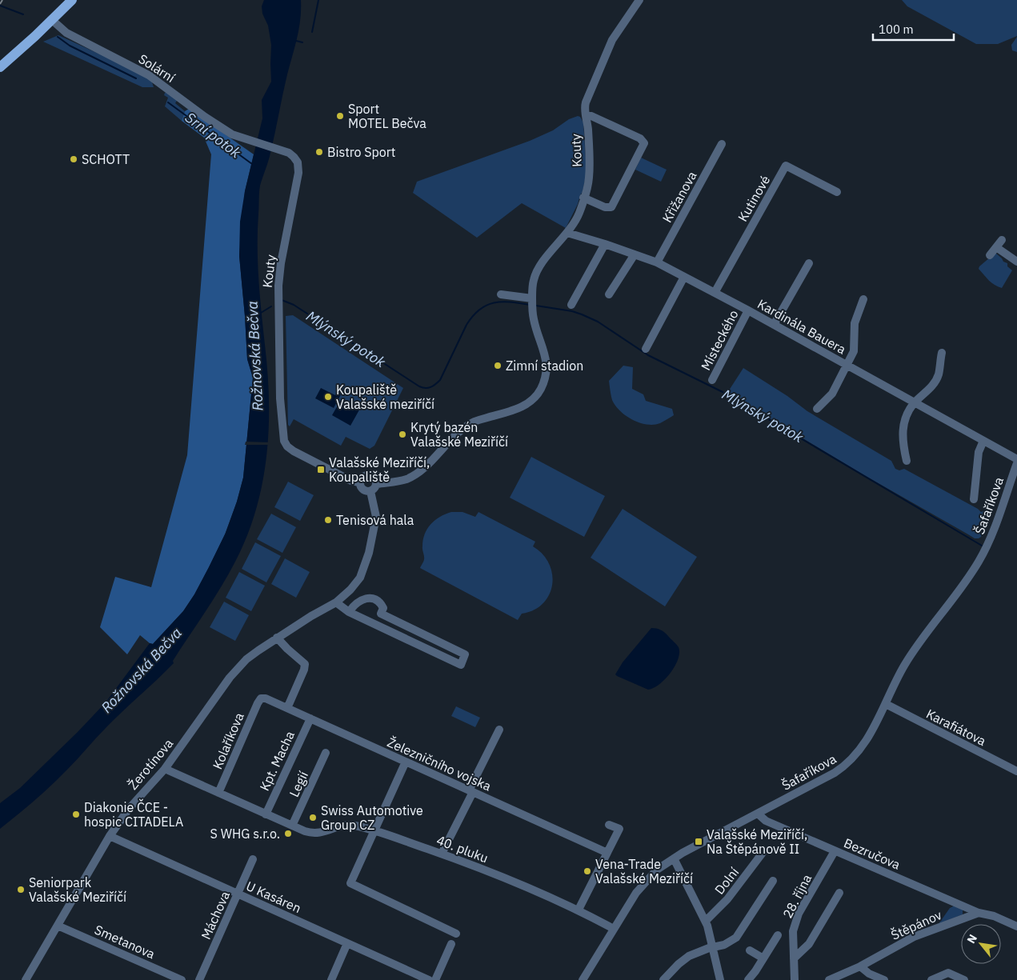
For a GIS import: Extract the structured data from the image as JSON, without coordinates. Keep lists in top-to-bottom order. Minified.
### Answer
{"streets":{"street":["Solární","Kouty","Křižanova","Kutinové","Kardinála Bauera","Místeckého","Šafaříkova","Karafiátova","Kolaříkova","Kpt. Macha","Žerotínova","Železničního vojska","Legií","40. pluku","Bezručova","Dolní","28. října","U Kasáren","Máchova","Štěpánov","Smetanova"]},"crossings":[["Solární","Kouty"],["Kouty","Kardinála Bauera"],["Kouty","Žerotínova"],["Křižanova","Kardinála Bauera"],["Kutinové","Kardinála Bauera"],["Kardinála Bauera","Místeckého"],["Šafaříkova","Karafiátova"],["Šafaříkova","40. pluku"],["Šafaříkova","Bezručova"],["Kolaříkova","Železničního vojska"],["Kolaříkova","40. pluku"],["Kpt. Macha","Železničního vojska"],["Kpt. Macha","40. pluku"],["Žerotínova","40. pluku"],["Žerotínova","U Kasáren"],["Žerotínova","Smetanova"],["Legií","40. pluku"],["Bezručova","28. října"],["Bezručova","Štěpánov"],["U Kasáren","Máchova"]],"water":["Srní potok","Mlýnský potok","Rožnovská Bečva"],"places":{"other":["Sport MOTEL Bečva","Bistro Sport","SCHOTT","Zimní stadion","Koupaliště Valašské meziříčí","Krytý bazén Valašské Meziříčí","Tenisová hala","Diakonie ČCE - hospic CITADELA","Swiss Automotive Group CZ","S WHG s.r.o.","Vena-Trade Valašské Meziříčí","Seniorpark Valašské Meziříčí"],"transit":["Valašské Meziříčí, Koupaliště","Valašské Meziříčí, Na Štěpánově II"]},"scale_bar":"100 m","north":"top left"}
